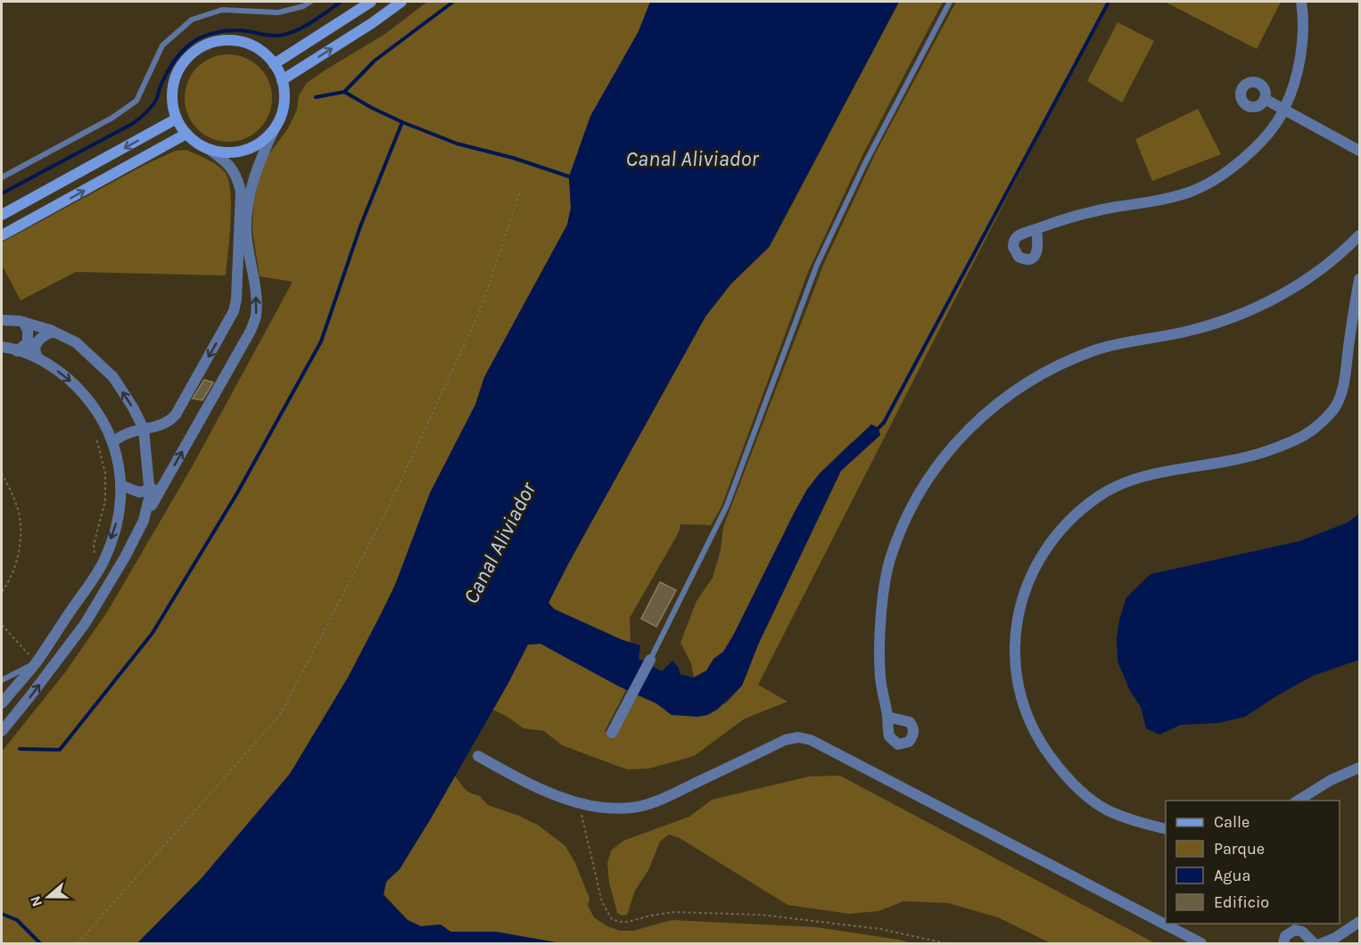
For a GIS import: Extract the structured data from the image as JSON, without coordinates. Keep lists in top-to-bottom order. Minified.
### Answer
{"water":["Canal Aliviador"],"legend":["Calle","Parque","Agua","Edificio"],"north":"left"}
